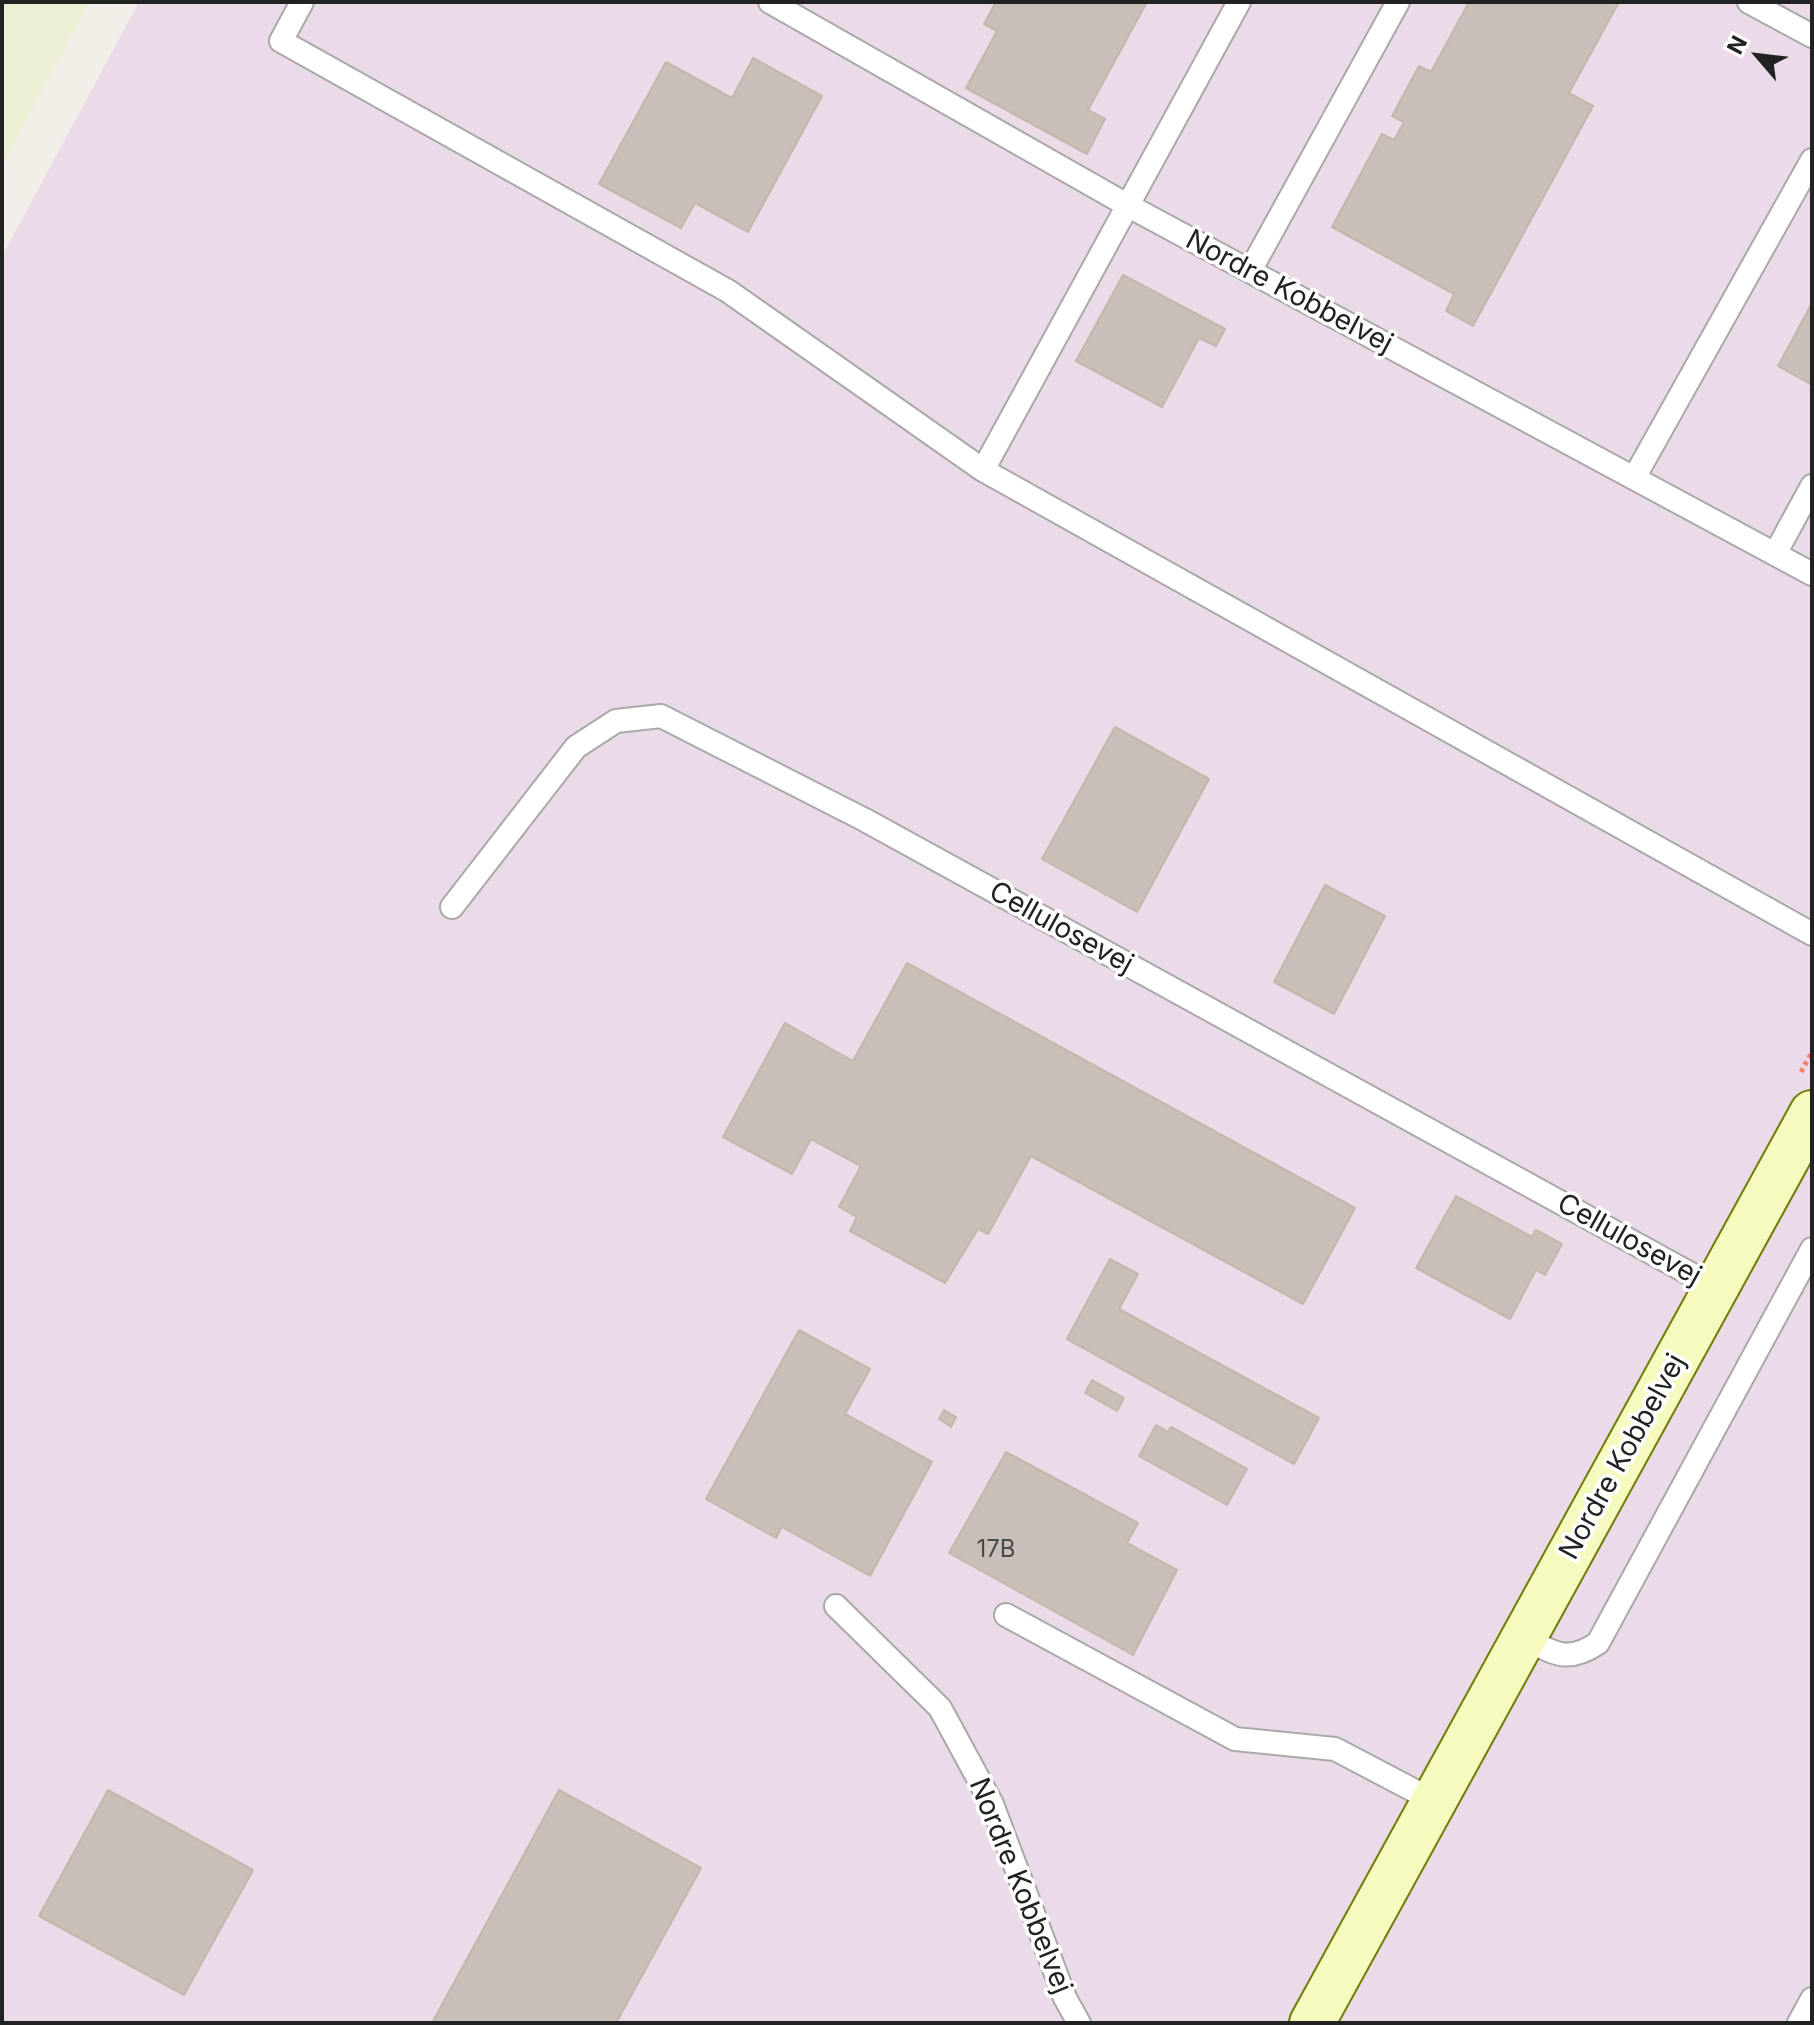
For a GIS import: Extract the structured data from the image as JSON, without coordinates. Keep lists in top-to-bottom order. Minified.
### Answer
{"streets":{"street":["Nordre Kobbelvej"],"lane":["Cellulosevej"]},"crossings":[["Nordre Kobbelvej","Cellulosevej"]],"house_numbers":["17B"],"north":"top left"}
